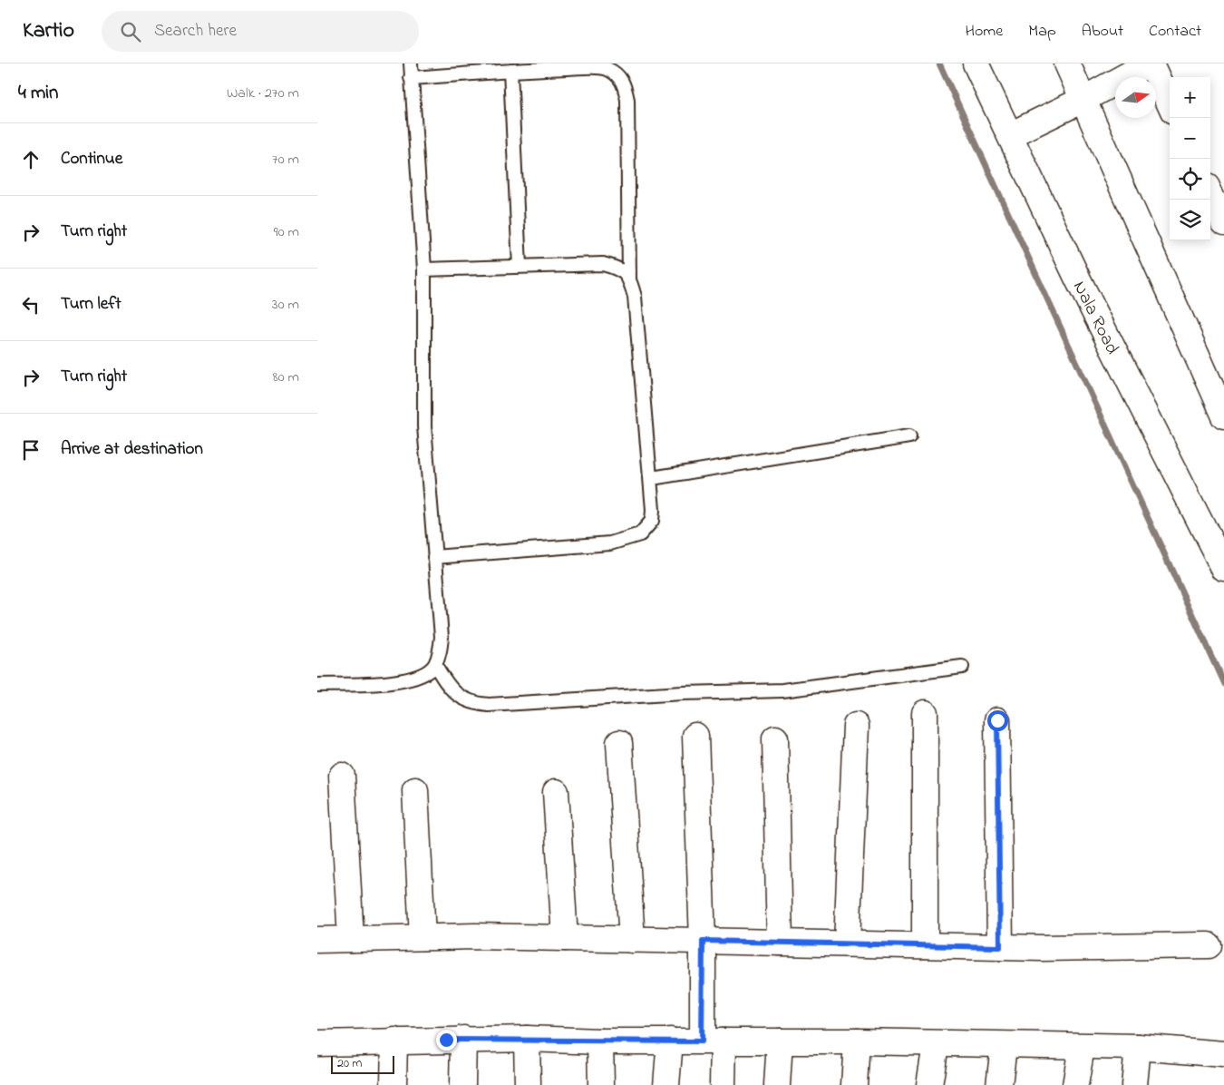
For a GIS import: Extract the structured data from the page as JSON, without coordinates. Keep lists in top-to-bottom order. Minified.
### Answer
{"streets":{"street":["Nala Road"]},"scale_bar":"20 m","north":"right","page":{"header":"Kartio","search":"Search here","nav":["Home","Map","About","Contact"],"heading":["4 min","Walk · 270 m"],"map_buttons":["+","−"],"list":[["Continue","70 m"],["Turn right","90 m"],["Turn left","30 m"],["Turn right","80 m"],"Arrive at destination"],"scale":"20 m"}}
